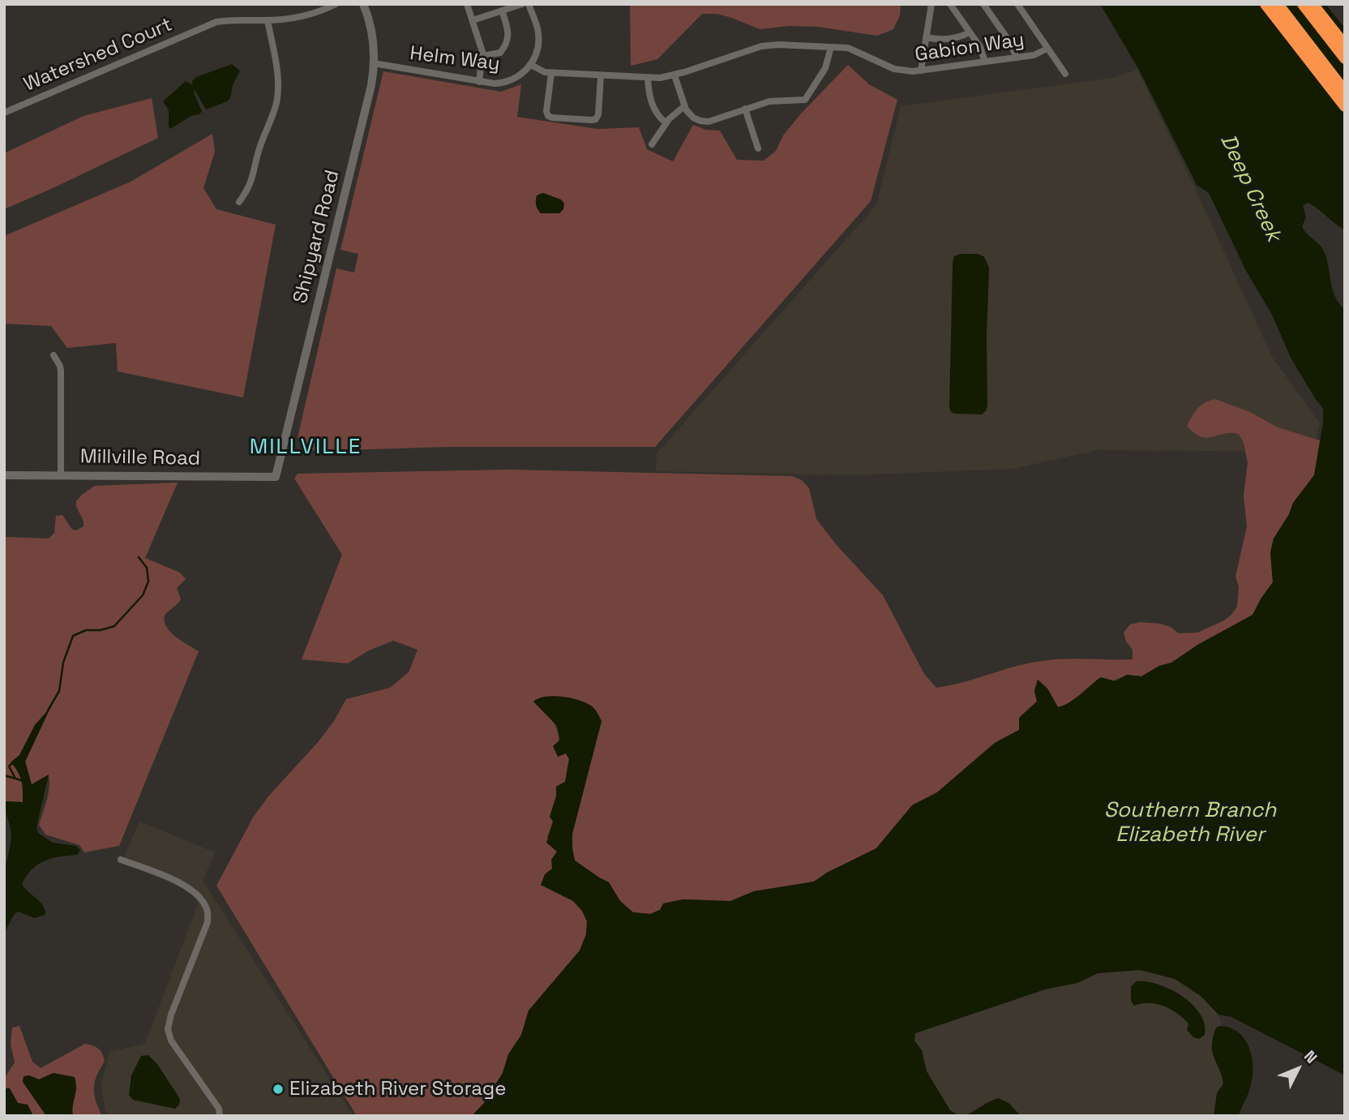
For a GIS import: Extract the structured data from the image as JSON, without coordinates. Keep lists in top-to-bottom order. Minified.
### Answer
{"streets":{"street":["Gabion Way","Watershed Court","Helm Way","Shipyard Road","Millville Road"]},"crossings":[["Gabion Way","Helm Way"],["Helm Way","Shipyard Road"],["Shipyard Road","Millville Road"]],"districts":["MILLVILLE"],"water":["Deep Creek","Southern Branch Elizabeth River"],"places":["Elizabeth River Storage"],"north":"top right"}
